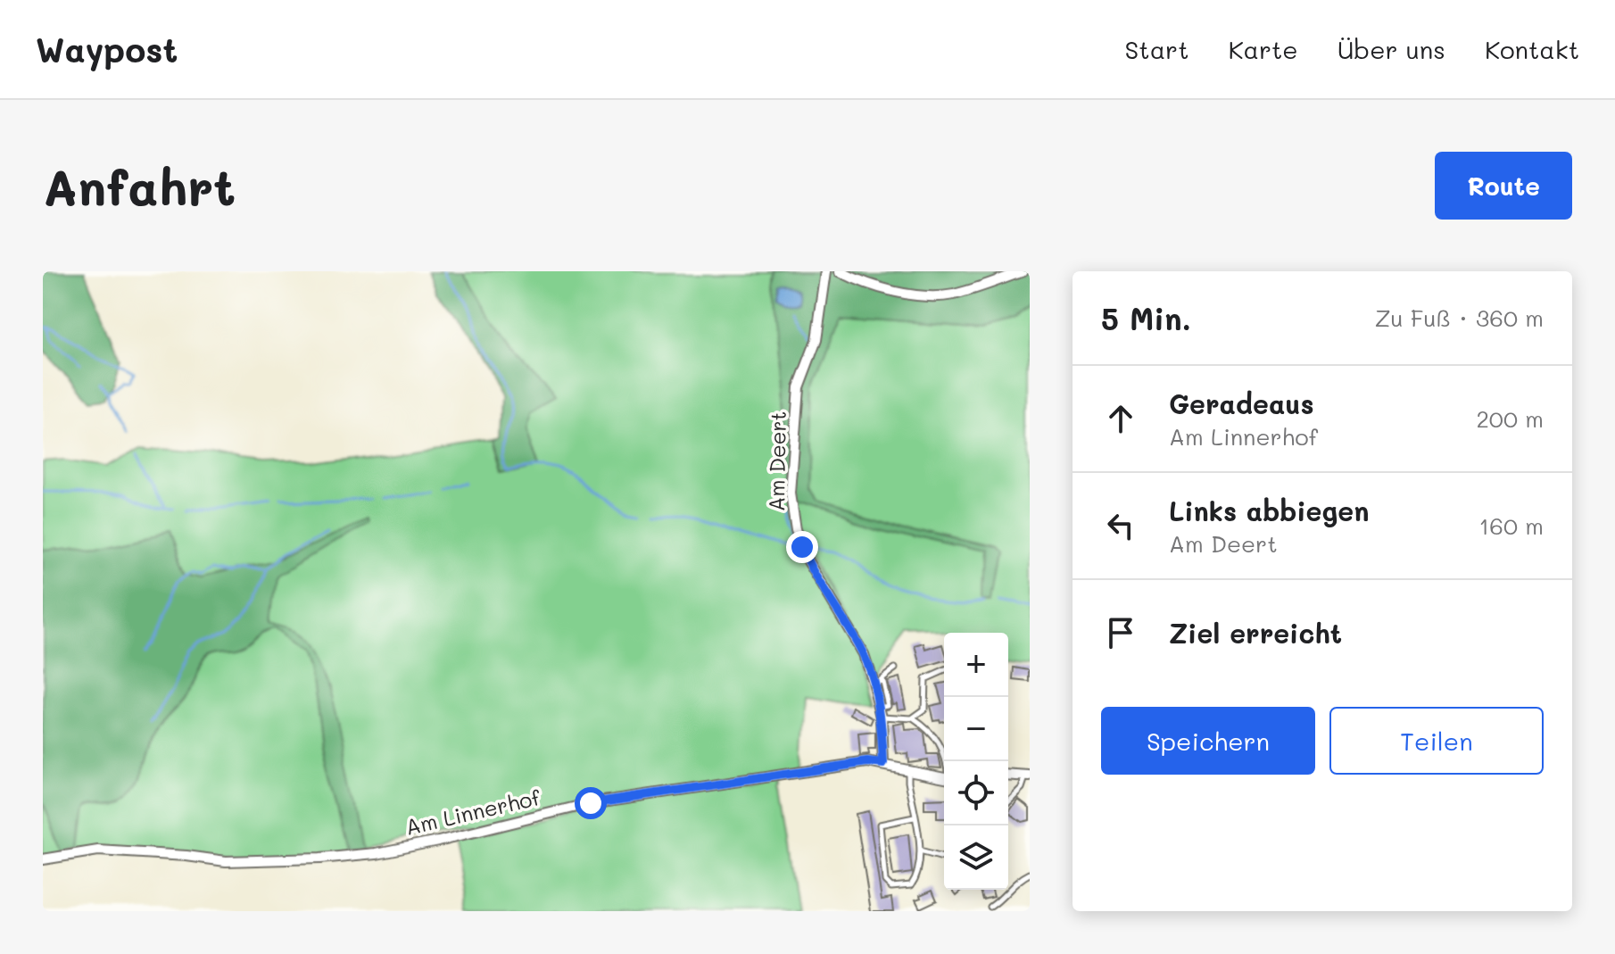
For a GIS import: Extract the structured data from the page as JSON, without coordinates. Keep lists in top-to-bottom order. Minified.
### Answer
{"streets":{"street":["Am Deert","Am Linnerhof"]},"crossings":[["Am Deert","Am Linnerhof"]],"page":{"header":"Waypost","nav":["Start","Karte","Über uns","Kontakt"],"buttons":["Route",["Speichern","Teilen"]],"title":"Anfahrt","heading":["5 Min.","Zu Fuß · 360 m"],"list":[["Geradeaus","Am Linnerhof","200 m"],["Links abbiegen","Am Deert","160 m"],"Ziel erreicht"],"map_buttons":["+","−"]}}
